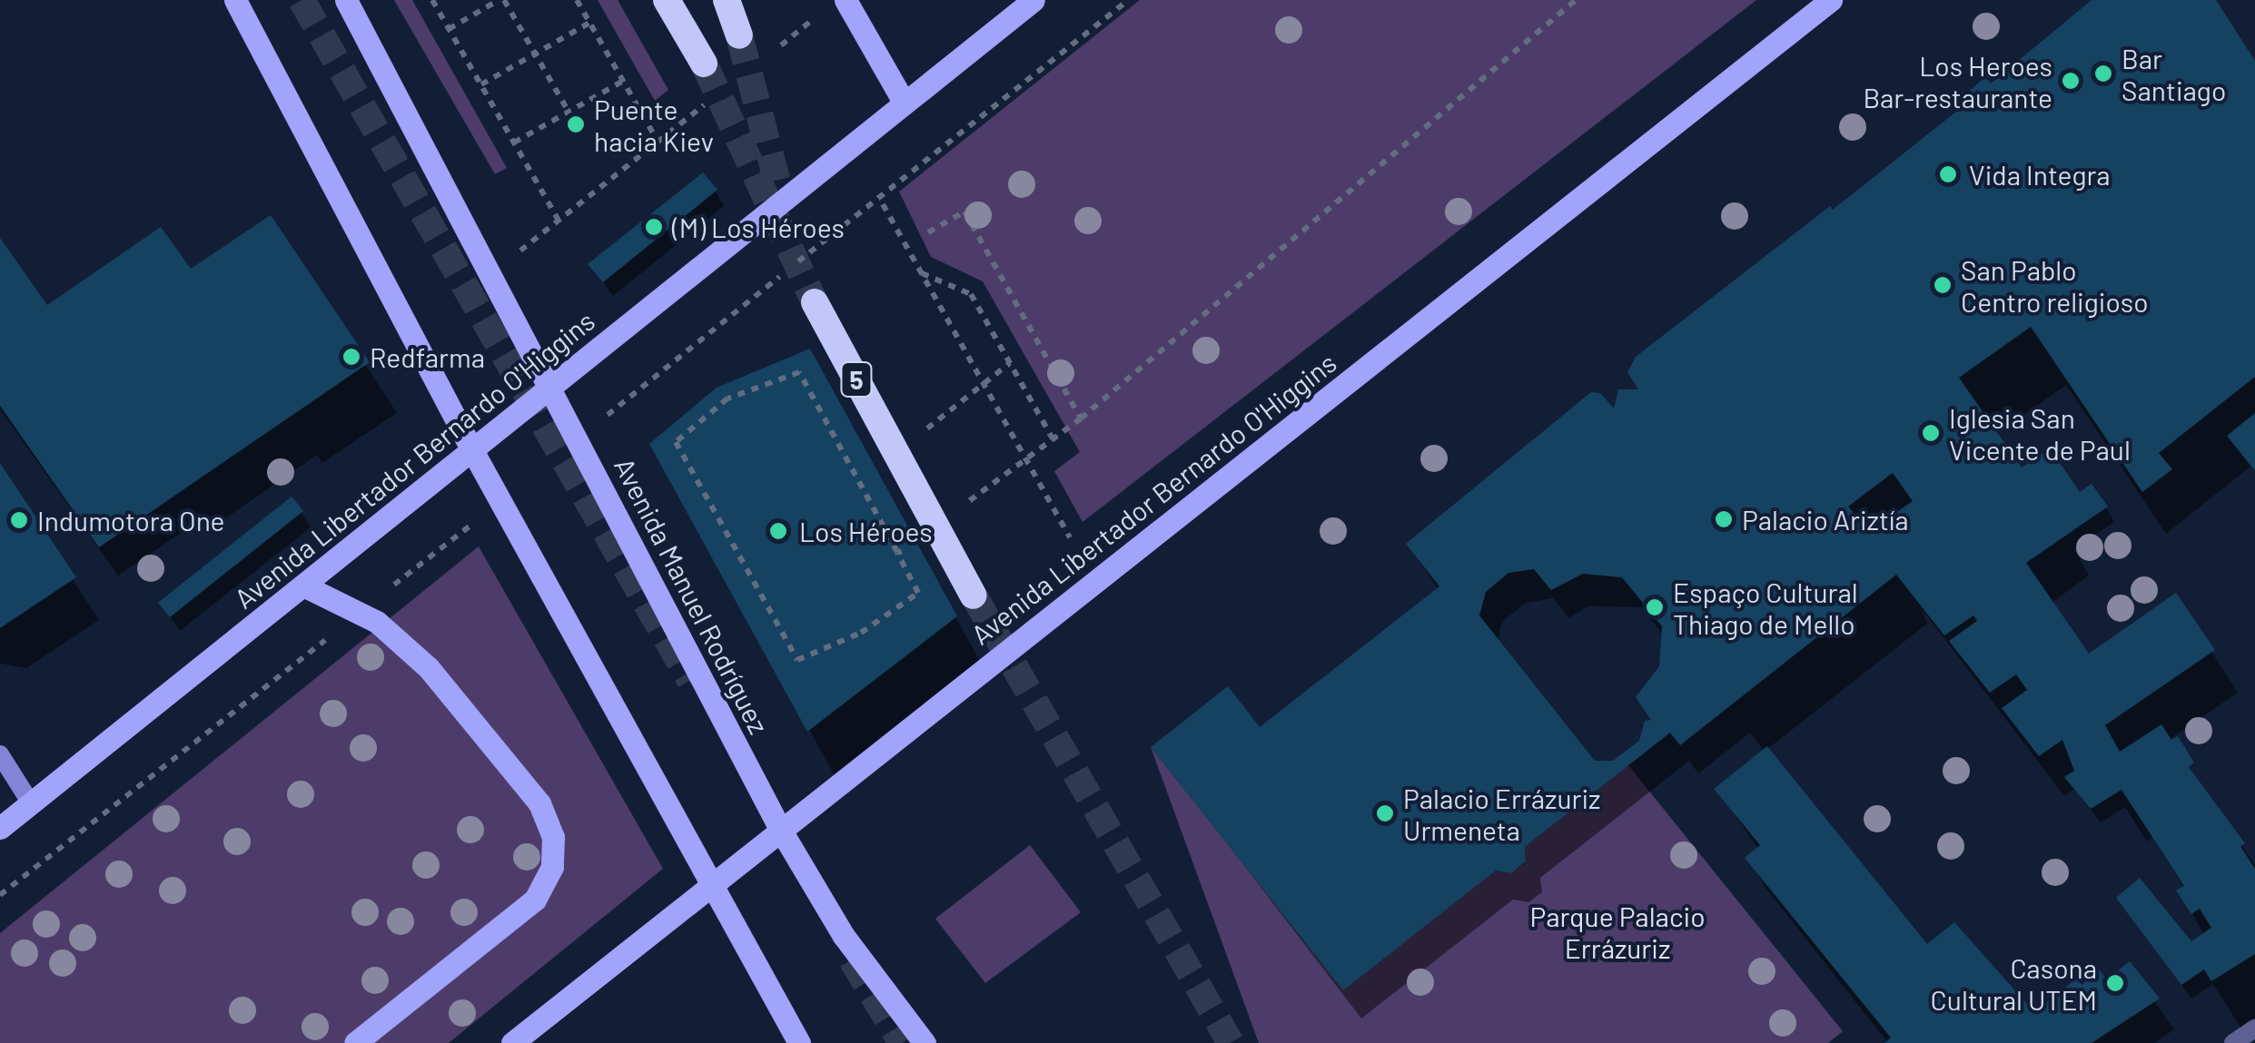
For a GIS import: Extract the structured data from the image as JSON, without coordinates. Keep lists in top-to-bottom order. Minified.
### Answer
{"streets":{"highway":["5"],"main road":["Avenida Libertador Bernardo O'Higgins","Avenida Manuel Rodríguez"]},"crossings":[["Avenida Libertador Bernardo O'Higgins","Avenida Manuel Rodríguez"]],"parks":["Parque Palacio Errázuriz"],"places":["Bar Santiago","Los Heroes Bar-restaurante","Puente hacia Kiev","Vida Integra","(M) Los Héroes","San Pablo Centro religioso","Redfarma","Iglesia San Vicente de Paul","Palacio Ariztía","Indumotora One","Los Héroes","Espaço Cultural Thiago de Mello","Palacio Errázuriz Urmeneta","Casona Cultural UTEM"]}
